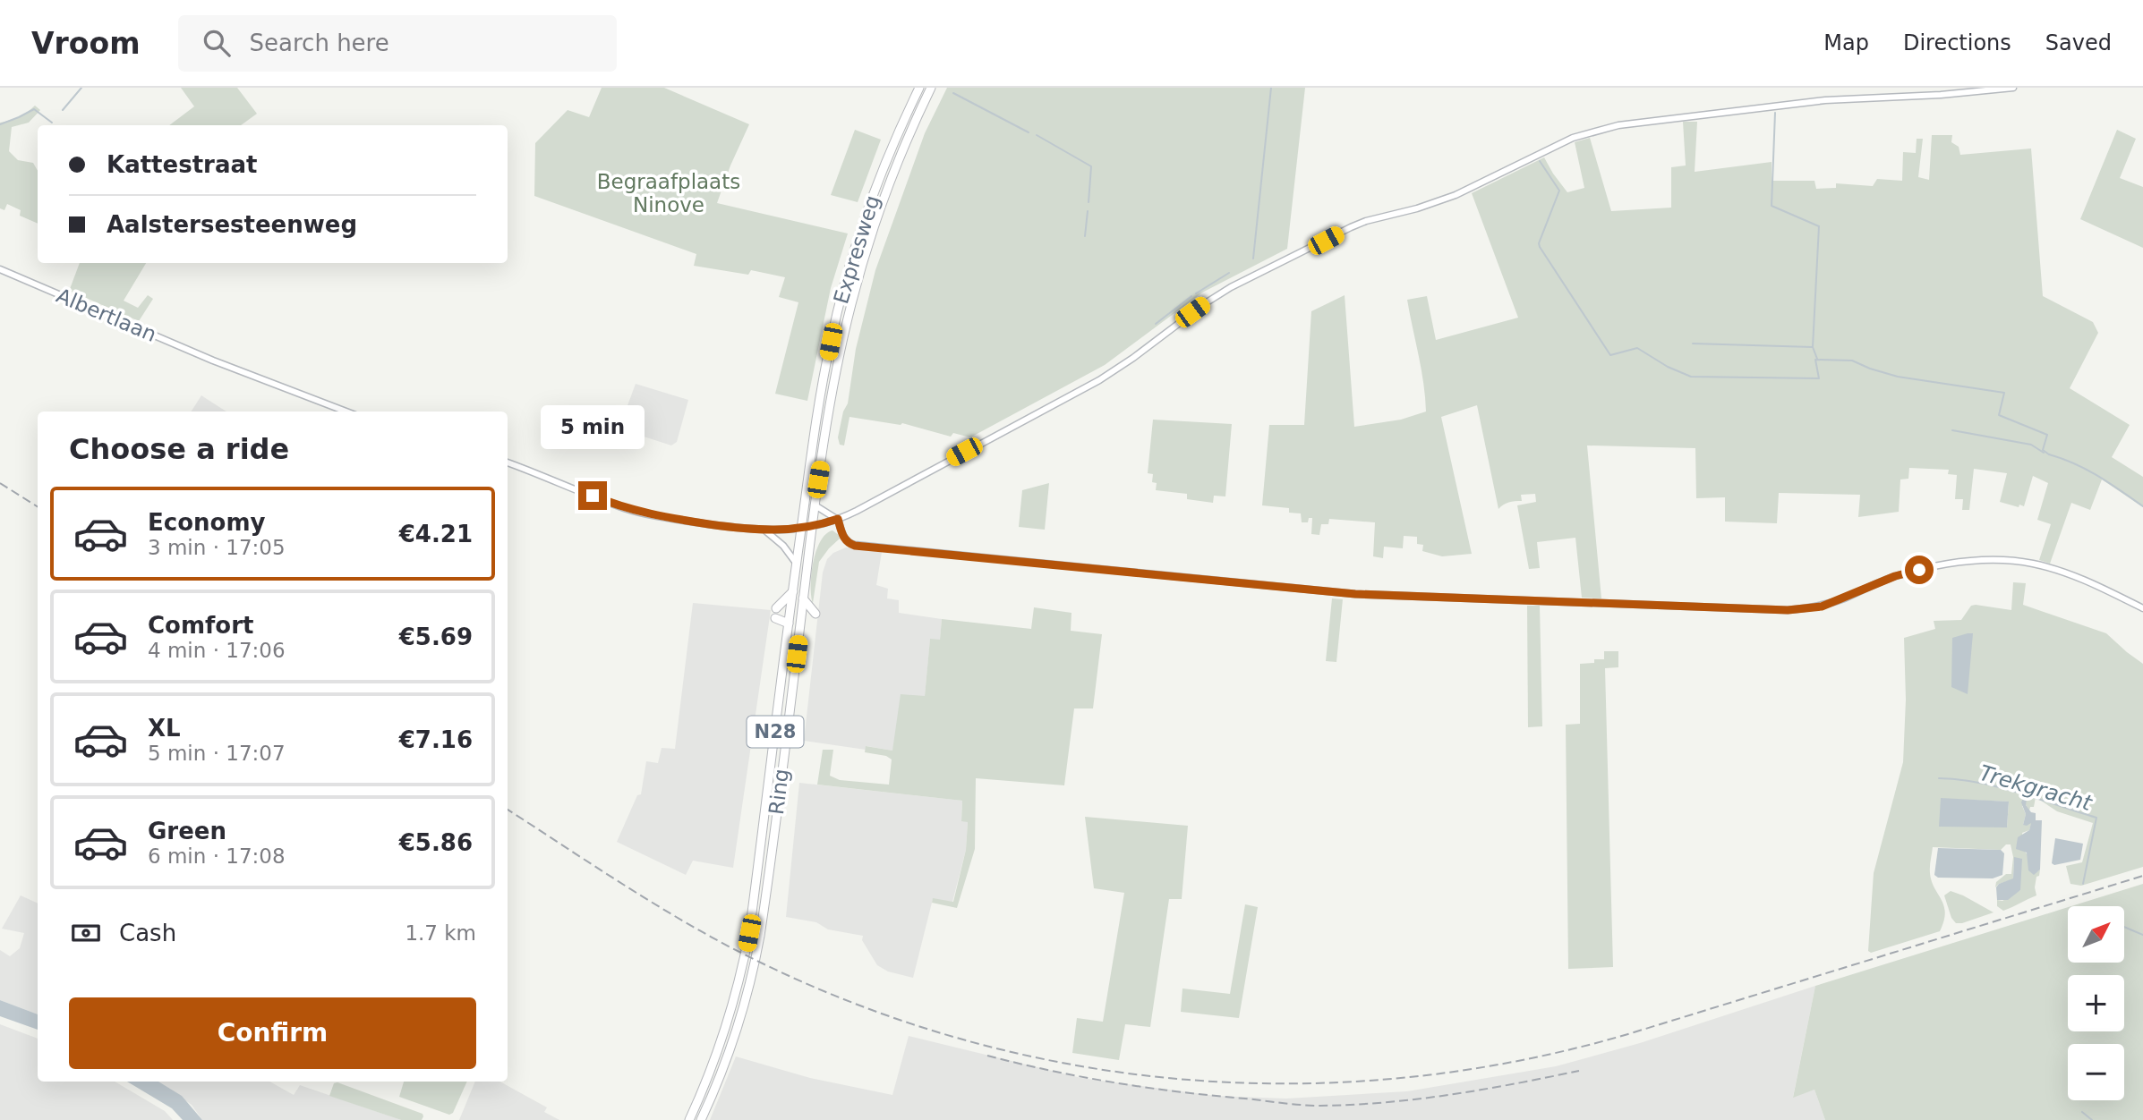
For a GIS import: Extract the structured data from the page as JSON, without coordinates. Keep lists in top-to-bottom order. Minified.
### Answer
{"streets":{"highway":["Expresweg","N28","Ring"],"main road":["Albertlaan"]},"crossings":[["Expresweg","Ring"]],"water":["Trekgracht"],"parks":["Begraafplaats Ninove"],"north":"top right","page":{"header":"Vroom","search":"Search here","nav":["Map","Directions","Saved"],"banner":["Kattestraat","Aalstersesteenweg"],"bubble":"5 min","heading":"Choose a ride","list":[{"name":"Economy","note":"3 min · 17:05","value":"€4.21"},{"name":"Comfort","note":"4 min · 17:06","value":"€5.69"},{"name":"XL","note":"5 min · 17:07","value":"€7.16"},{"name":"Green","note":"6 min · 17:08","value":"€5.86"}],"pay":["Cash","1.7 km"],"map_buttons":["+","−"],"buttons":"Confirm"}}
